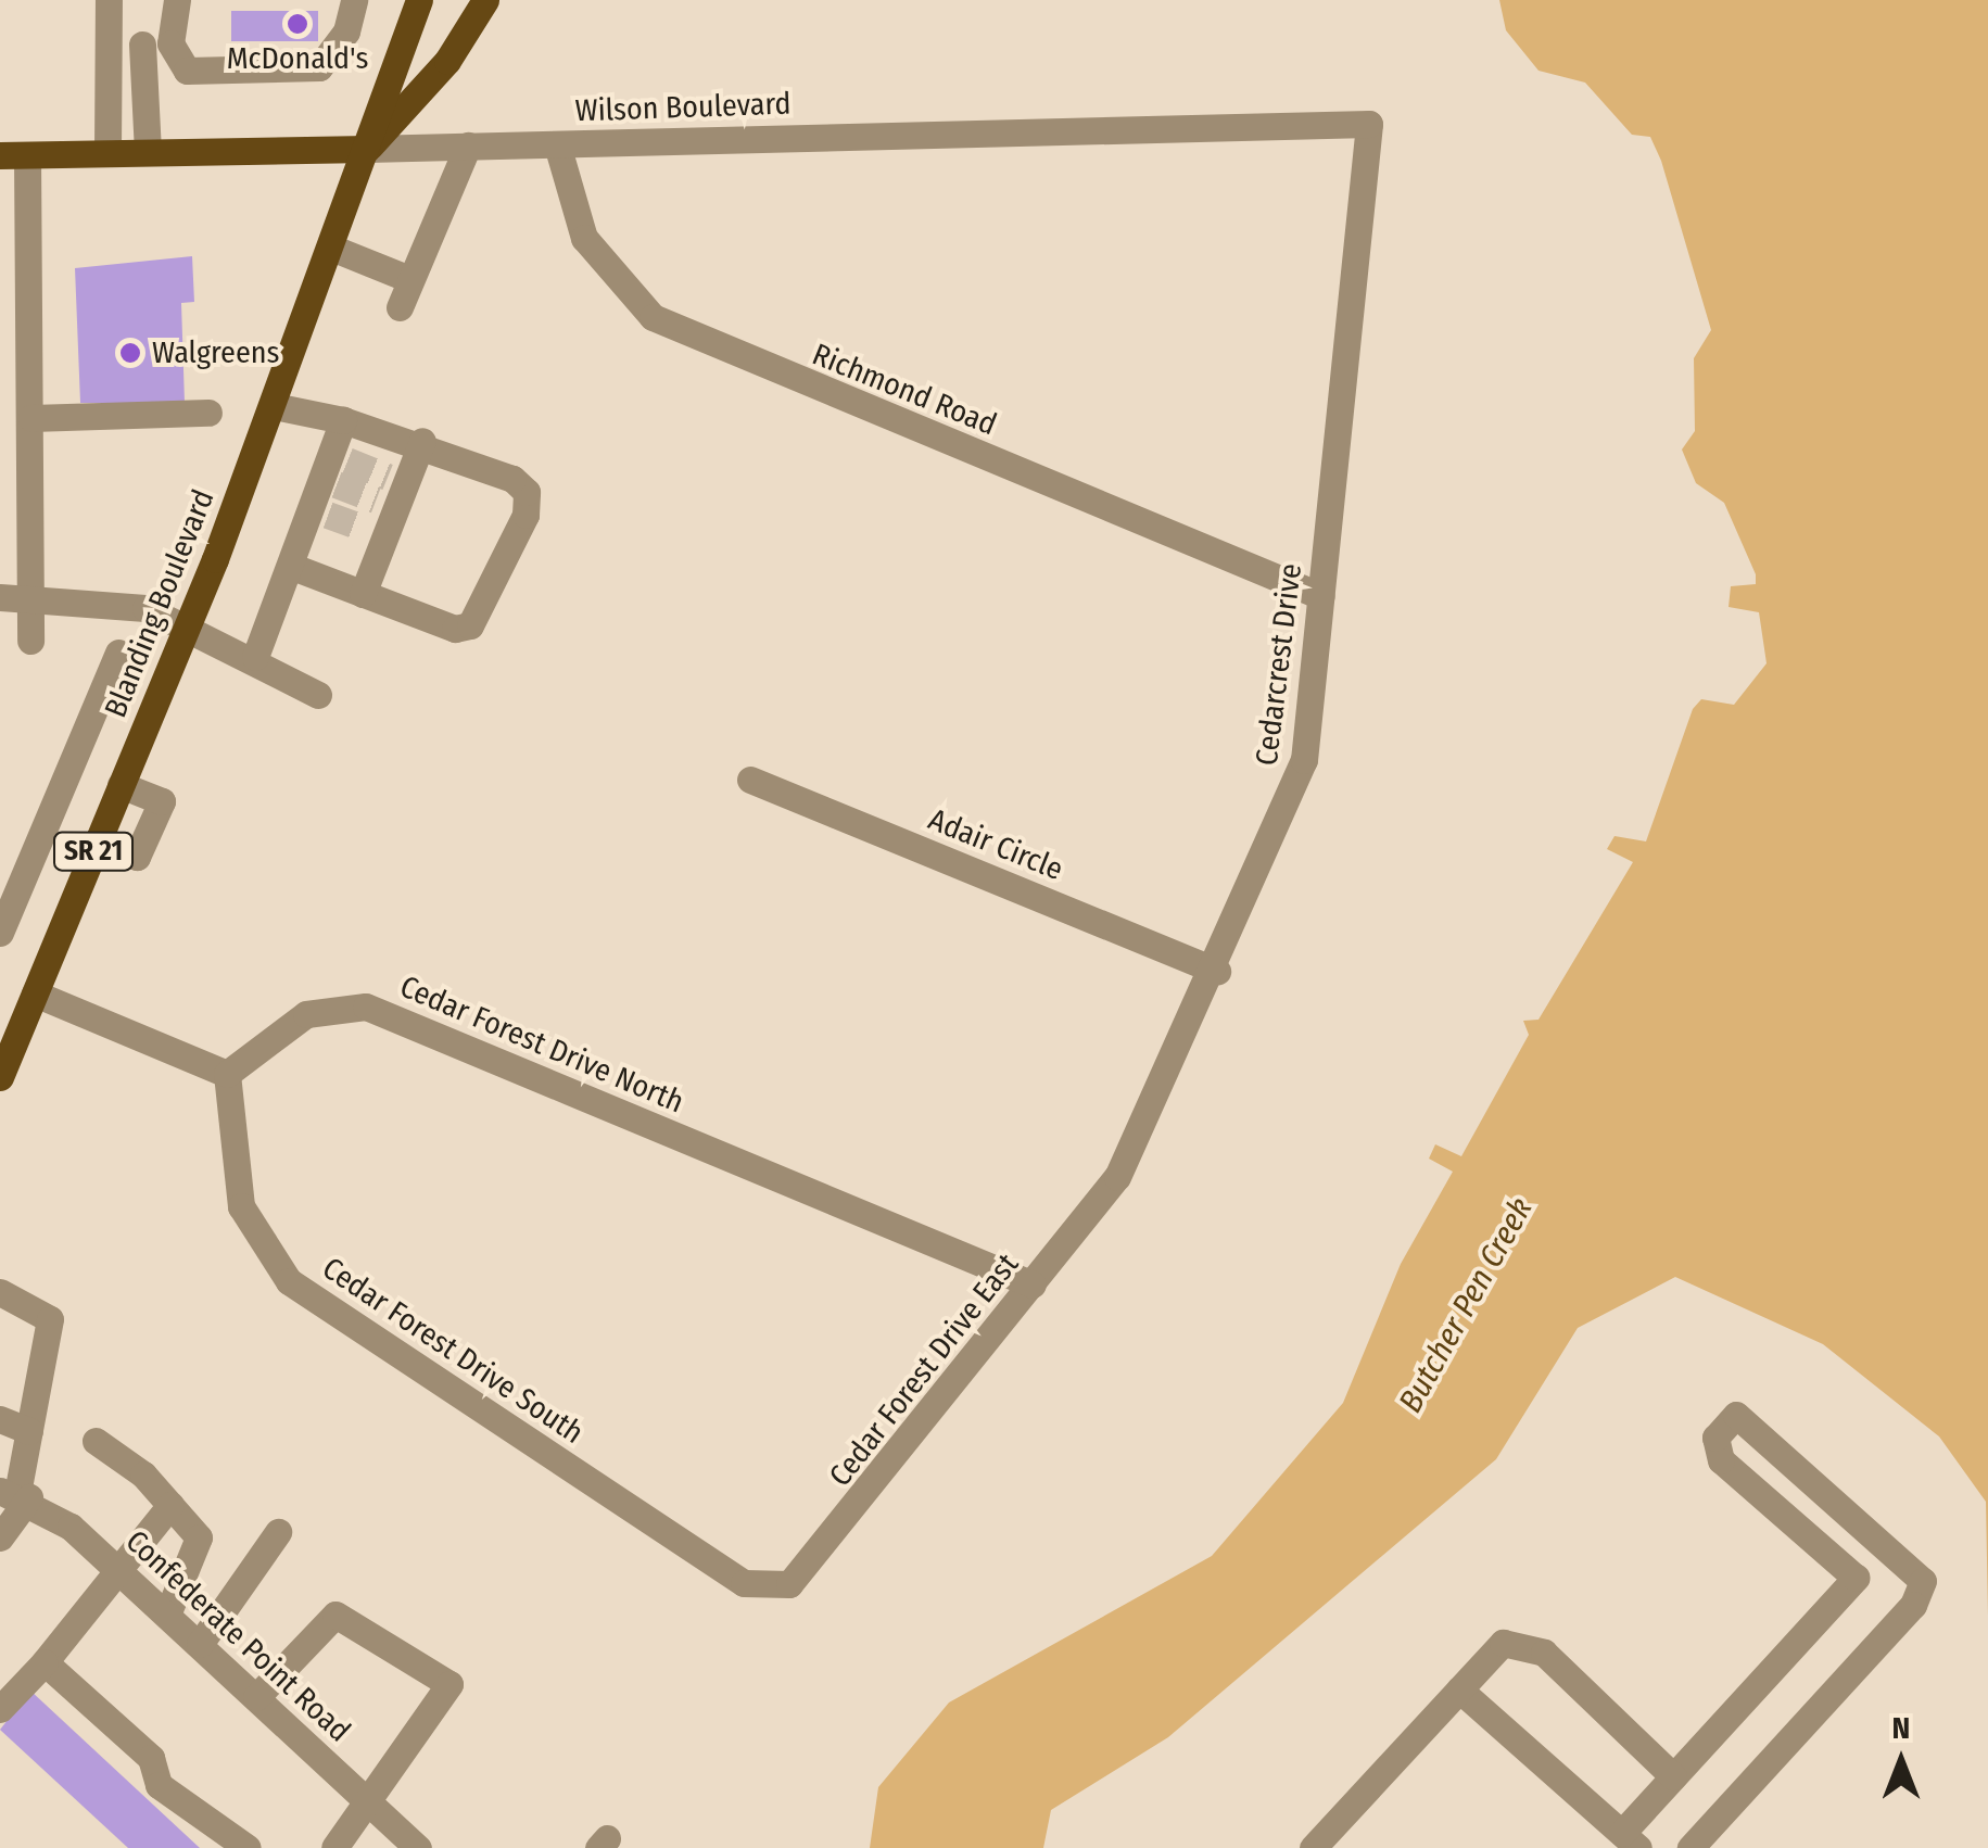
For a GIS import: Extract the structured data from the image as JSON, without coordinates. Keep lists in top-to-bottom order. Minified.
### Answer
{"streets":{"main road":["Wilson Boulevard","Blanding Boulevard","SR 21"],"street":["Richmond Road","Cedarcrest Drive","Adair Circle","Cedar Forest Drive North","Cedar Forest Drive South","Cedar Forest Drive East","Confederate Point Road"]},"crossings":[["Wilson Boulevard","Richmond Road"],["Wilson Boulevard","Blanding Boulevard"],["Wilson Boulevard","Cedarcrest Drive"],["Richmond Road","Cedarcrest Drive"],["Cedarcrest Drive","Adair Circle"],["Cedarcrest Drive","Cedar Forest Drive East"],["Cedar Forest Drive North","Cedar Forest Drive South"],["Cedar Forest Drive North","Cedar Forest Drive East"],["Cedar Forest Drive South","Cedar Forest Drive East"]],"water":["Butcher Pen Creek"],"places":["McDonald's","Walgreens"],"north":"top"}
